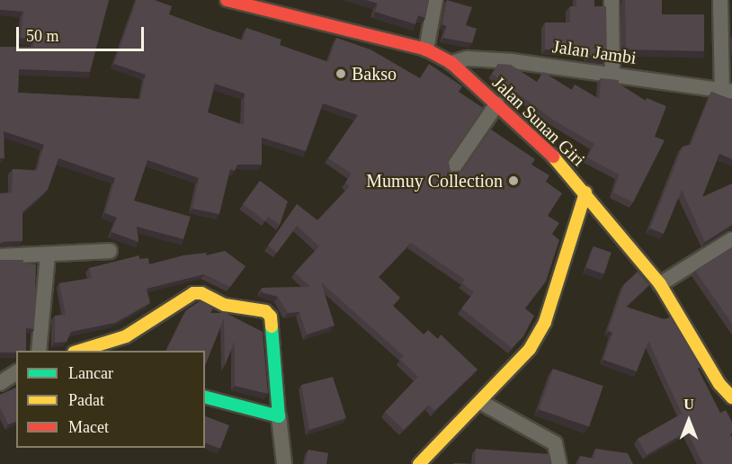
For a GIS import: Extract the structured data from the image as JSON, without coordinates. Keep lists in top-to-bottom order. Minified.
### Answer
{"streets":{"street":["Jalan Jambi","Jalan Sunan Giri"]},"crossings":[["Jalan Jambi","Jalan Sunan Giri"]],"places":["Bakso","Mumuy Collection"],"legend":["Lancar","Padat","Macet"],"scale_bar":"50 m","north":"top"}
